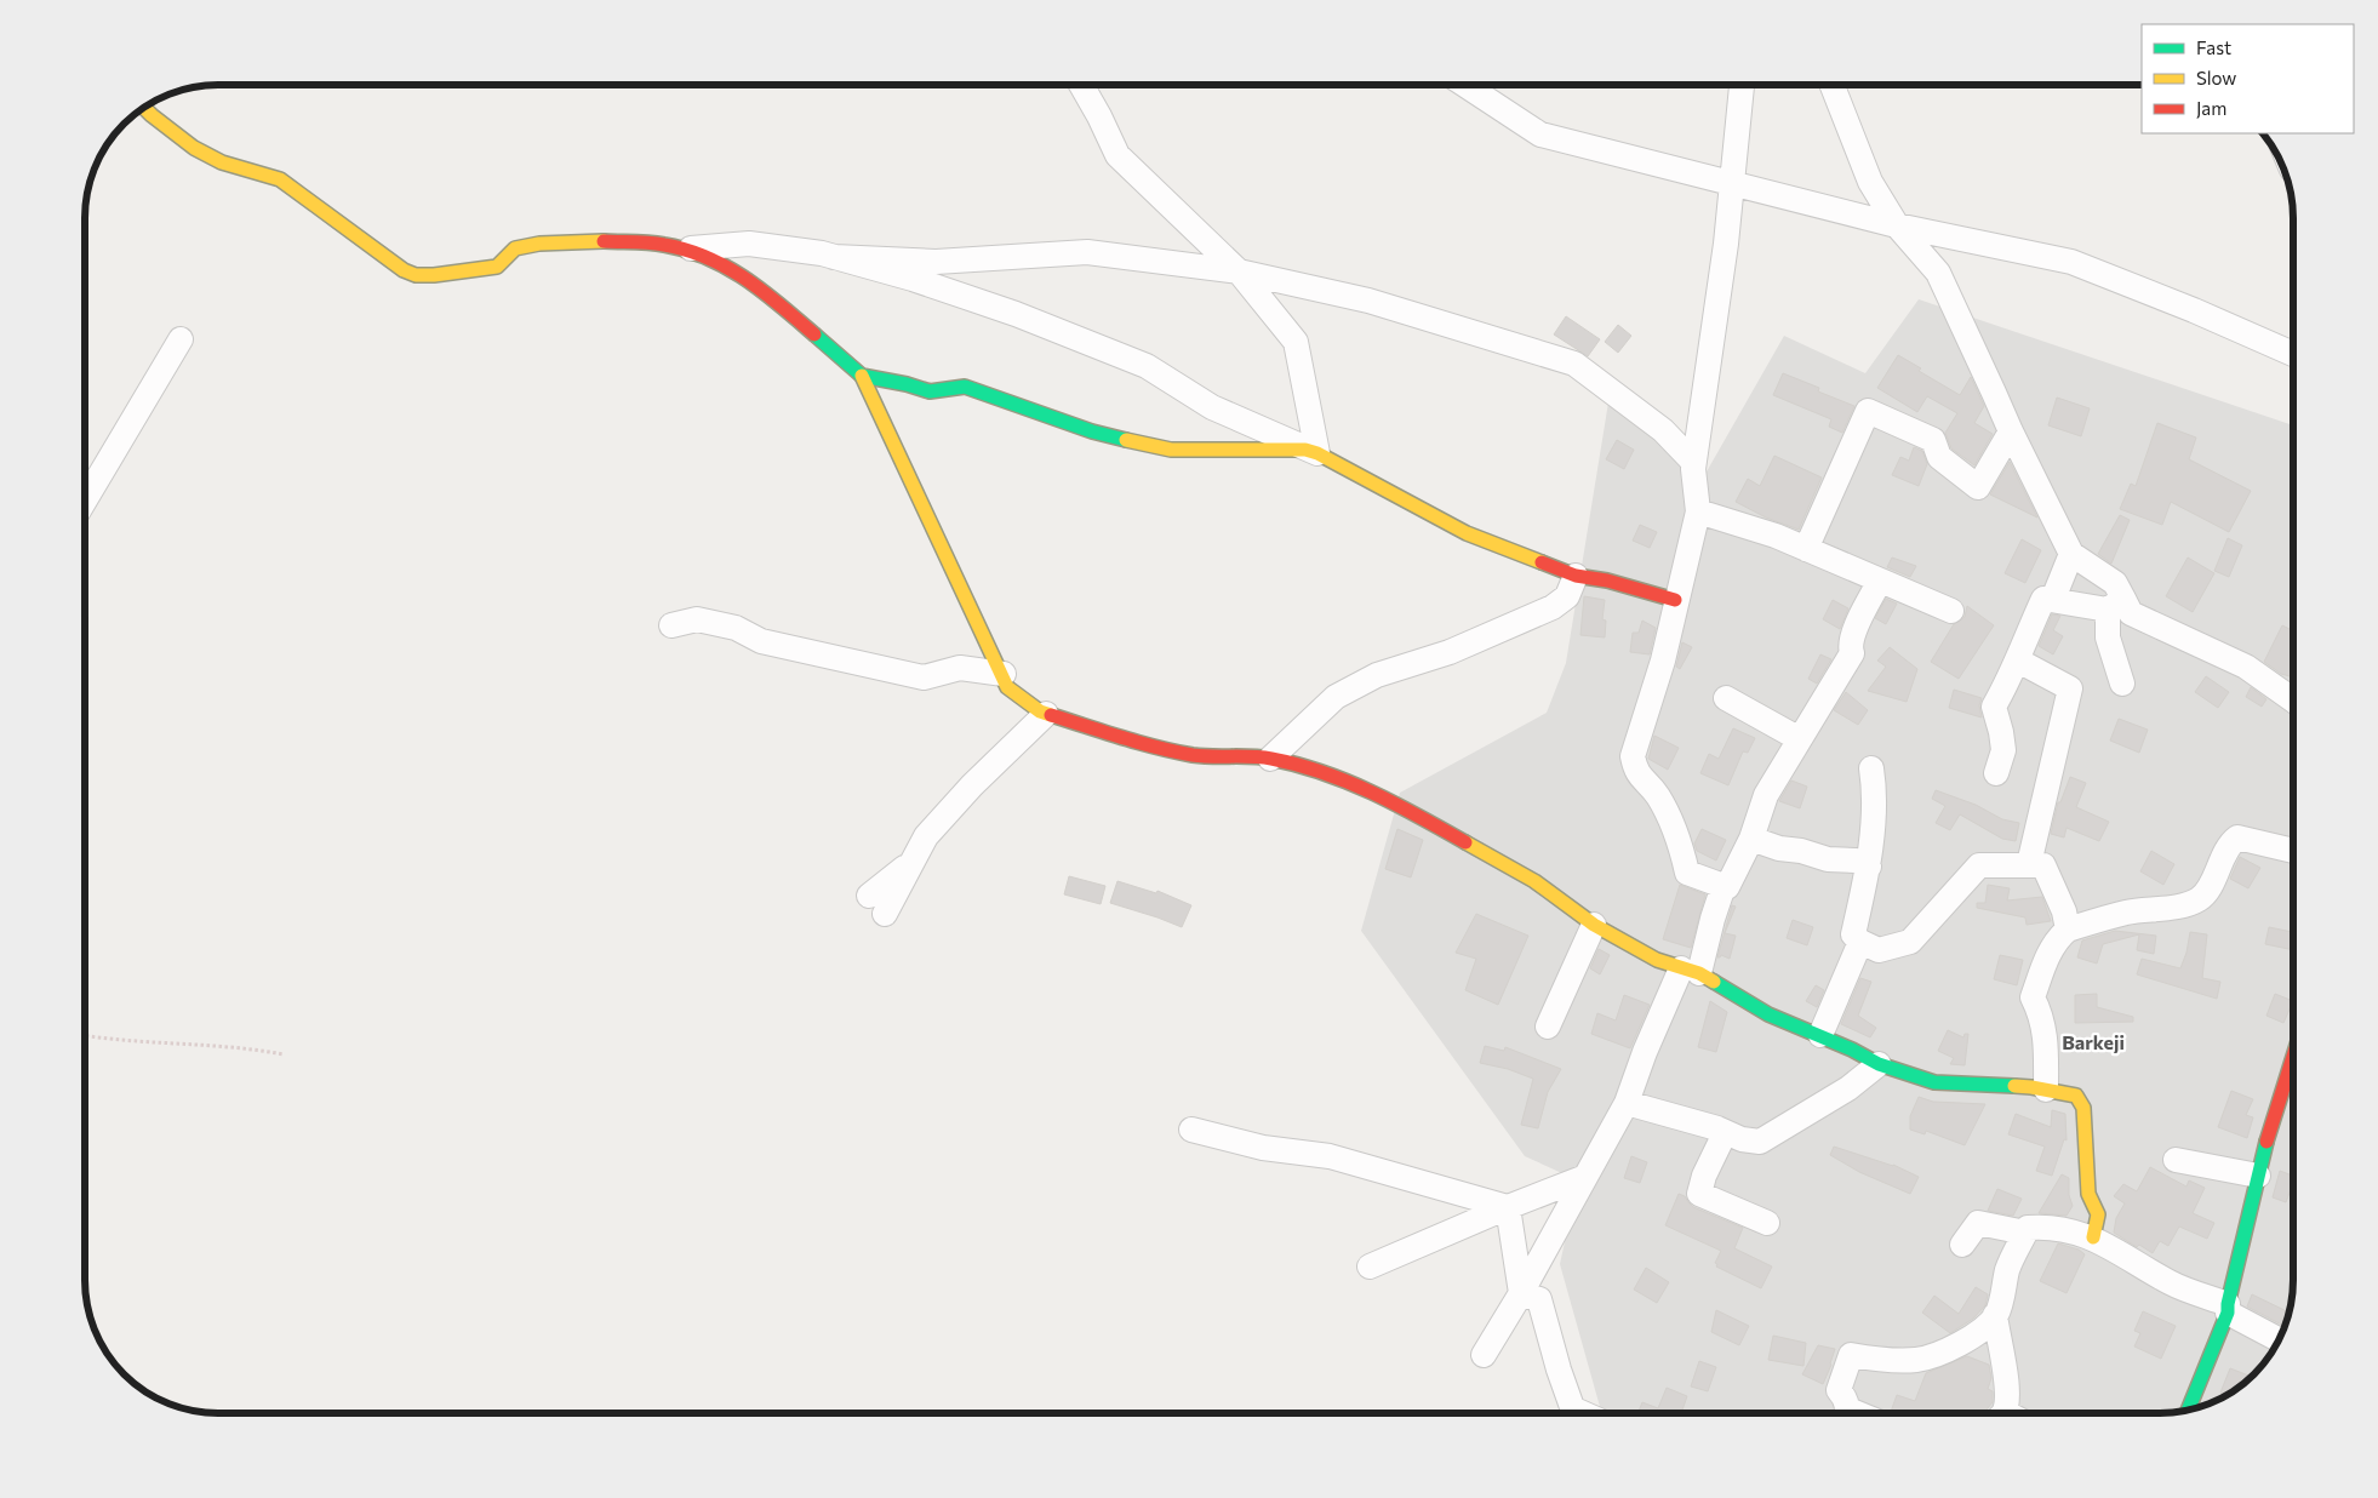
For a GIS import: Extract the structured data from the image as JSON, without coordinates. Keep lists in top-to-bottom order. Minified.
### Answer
{"districts":["Barkeji"],"legend":["Fast","Slow","Jam"]}
